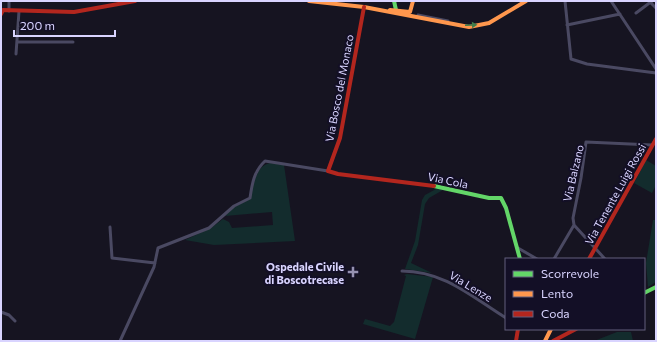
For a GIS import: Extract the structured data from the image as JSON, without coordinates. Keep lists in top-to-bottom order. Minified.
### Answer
{"streets":{"street":["Via Bosco del Monaco","Via Balzano","Via Cola","Via Tenente Luigi Rossi","Via Lenze"]},"crossings":[["Via Bosco del Monaco","Via Cola"],["Via Balzano","Via Tenente Luigi Rossi"]],"places":{"health":["Ospedale Civile di Boscotrecase"]},"legend":["Scorrevole","Lento","Coda"],"scale_bar":"200 m"}
